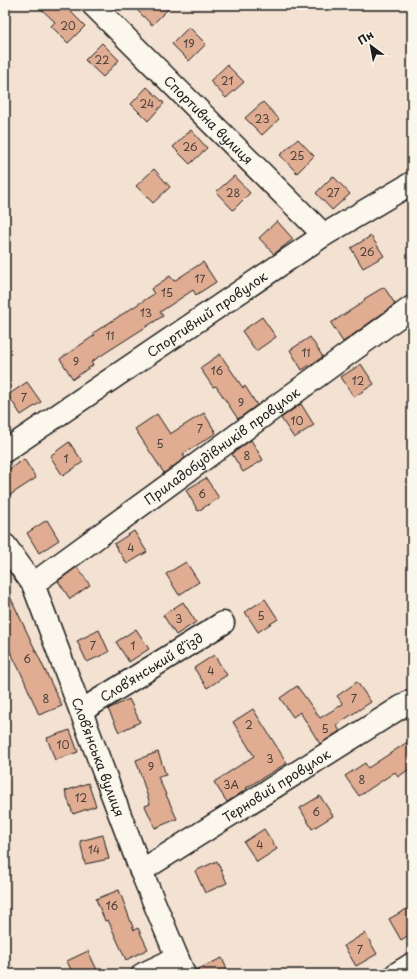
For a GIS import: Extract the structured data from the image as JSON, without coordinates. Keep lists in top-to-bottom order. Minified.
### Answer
{"streets":{"street":["Спортивна вулиця","Спортивний провулок","Приладобудівників провулок","Слов’янський в’їзд","Слов’янська вулиця","Терновий провулок"]},"crossings":[["Спортивна вулиця","Спортивний провулок"],["Приладобудівників провулок","Слов’янська вулиця"],["Слов’янський в’їзд","Слов’янська вулиця"],["Слов’янська вулиця","Терновий провулок"]],"house_numbers":["20","19","22","21","24","23","26","25","28","27","26","17","15","13","11","11","9","16","12","7","9","10","7","5","8","1","6","4","5","3","7","1","6","4","8","7","2","5","10","3","9","8","3А","12","6","4","14","16","7"],"north":"top left"}
